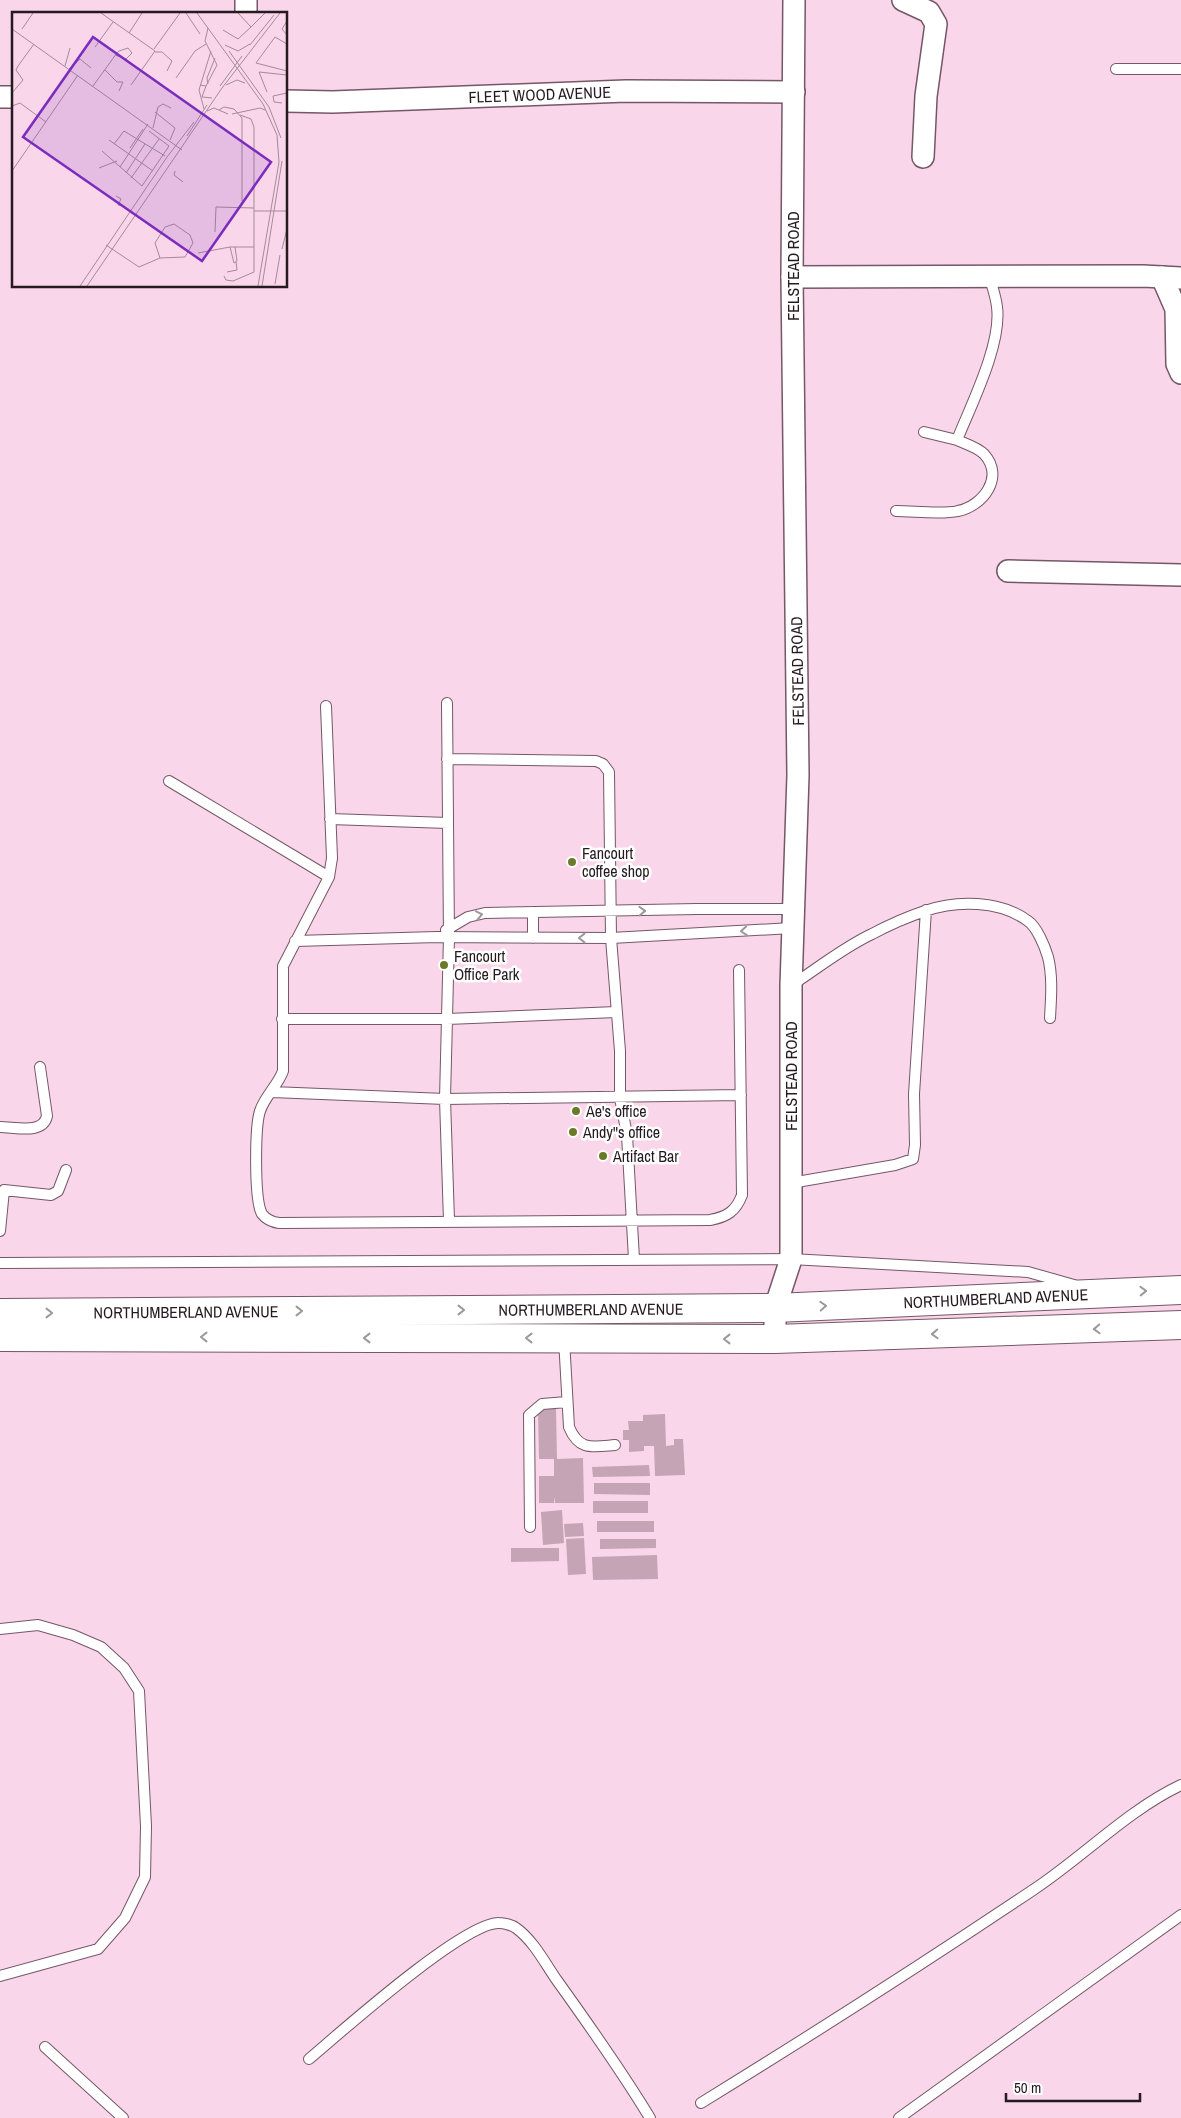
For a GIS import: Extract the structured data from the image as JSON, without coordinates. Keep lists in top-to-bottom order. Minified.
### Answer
{"streets":{"main road":["NORTHUMBERLAND AVENUE"],"street":["FLEET WOOD AVENUE","FELSTEAD ROAD"]},"crossings":[["FLEET WOOD AVENUE","FELSTEAD ROAD"],["FELSTEAD ROAD","NORTHUMBERLAND AVENUE"]],"places":["Fancourt coffee shop","Fancourt Office Park","Ae's office","Andy''s office","Artifact Bar"],"scale_bar":"50 m"}
